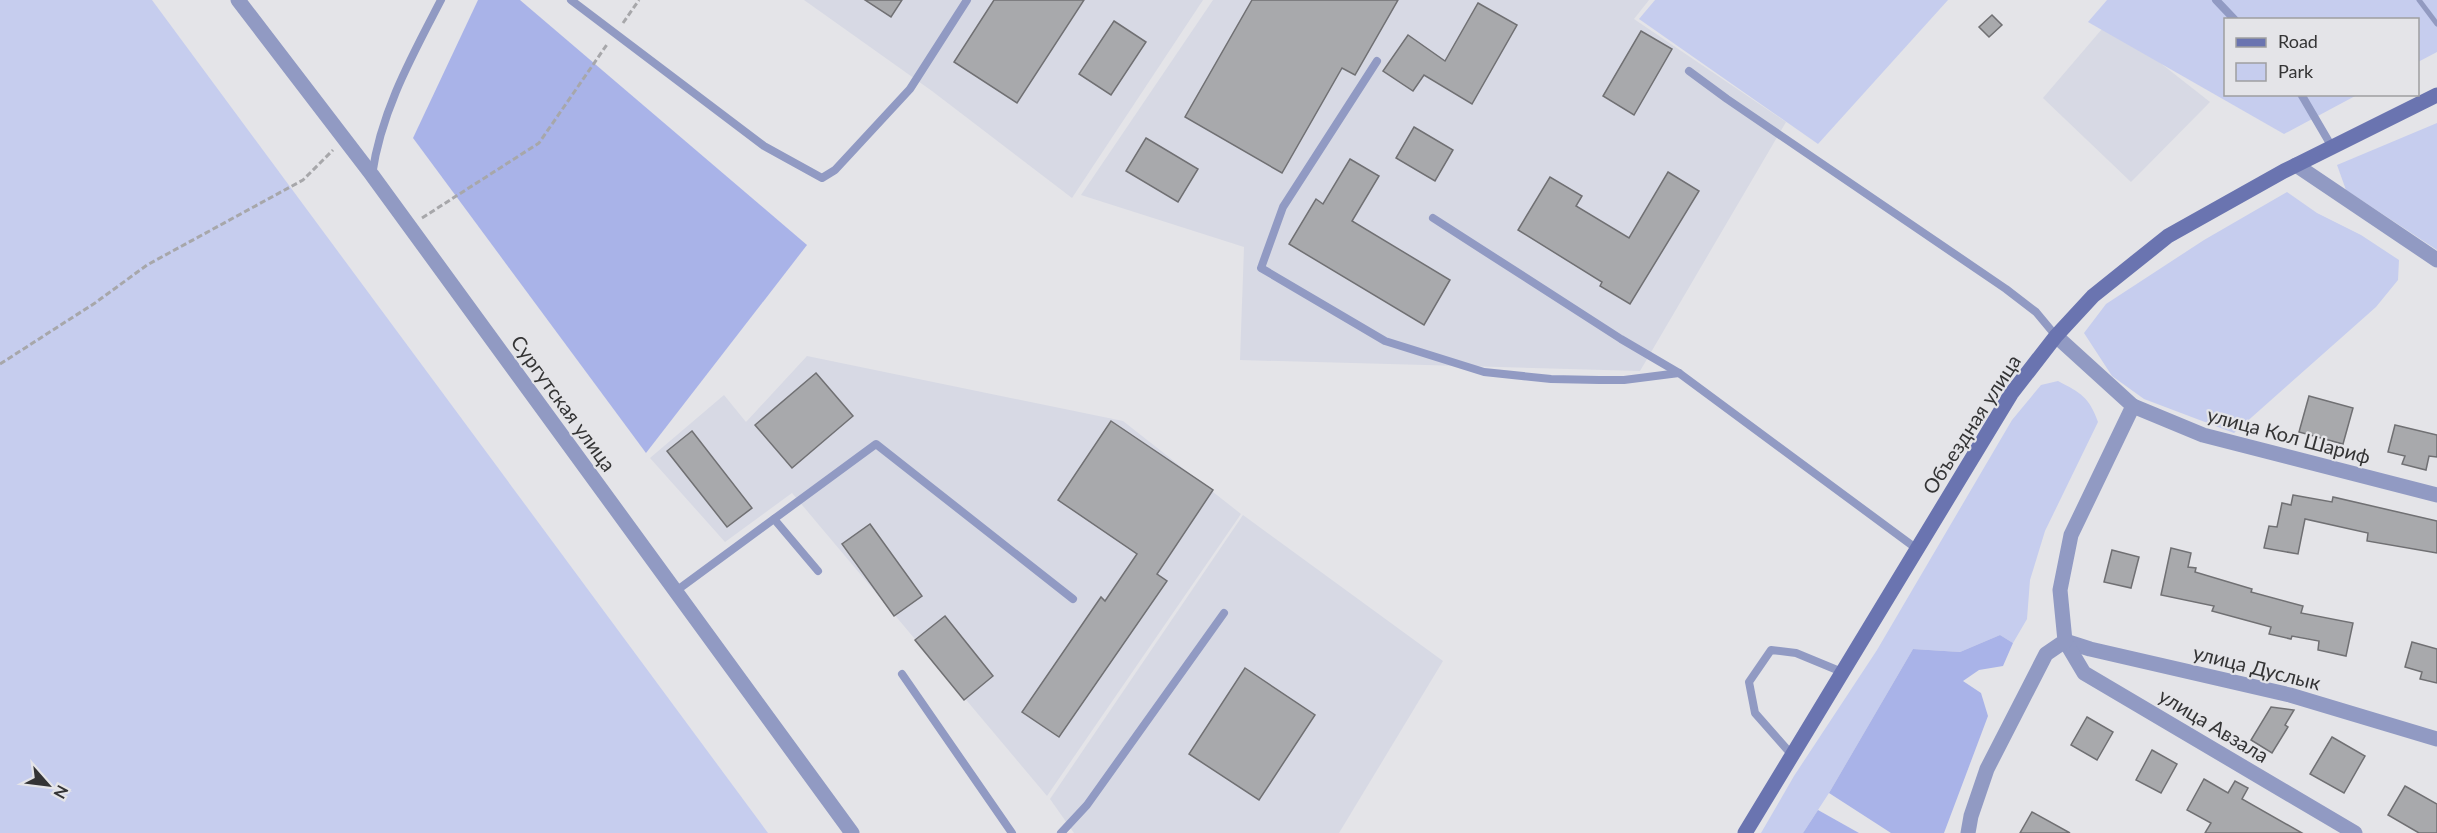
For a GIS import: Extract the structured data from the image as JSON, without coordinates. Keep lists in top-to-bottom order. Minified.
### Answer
{"streets":{"main road":["Объездная улица"],"street":["Сургутская улица","улица Кол Шариф","улица Дуслык","улица Авзала"]},"crossings":[["Объездная улица","улица Кол Шариф"],["улица Дуслык","улица Авзала"]],"legend":["Road","Park"],"north":"bottom right"}
